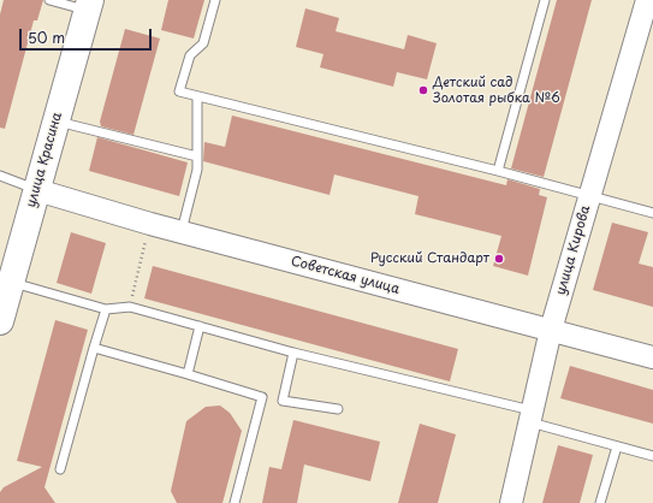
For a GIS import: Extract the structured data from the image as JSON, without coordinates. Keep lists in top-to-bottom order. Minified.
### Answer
{"streets":{"main road":["улица Красина"],"street":["улица Кирова","Советская улица"]},"crossings":[["улица Красина","Советская улица"],["улица Кирова","Советская улица"]],"places":["Детский сад Золотая рыбка №6","Русский Стандарт"],"scale_bar":"50 m"}
